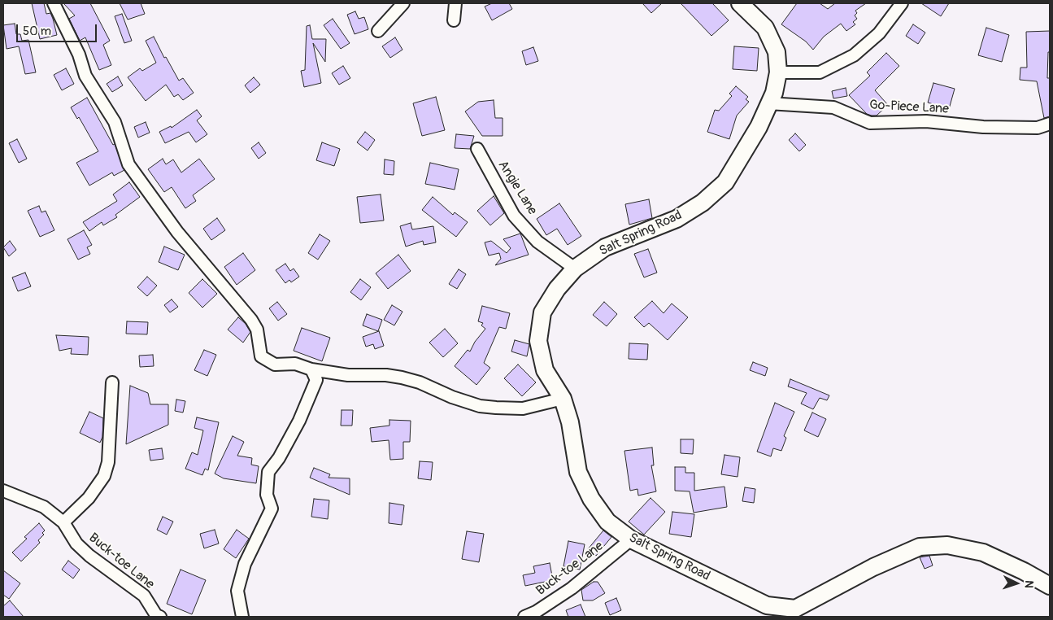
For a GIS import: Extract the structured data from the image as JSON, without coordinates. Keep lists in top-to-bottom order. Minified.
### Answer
{"streets":{"street":["Go-Piece Lane","Angie Lane","Salt Spring Road","Buck-toe Lane"]},"crossings":[["Go-Piece Lane","Salt Spring Road"],["Angie Lane","Salt Spring Road"],["Salt Spring Road","Buck-toe Lane"]],"scale_bar":"50 m","north":"right"}
